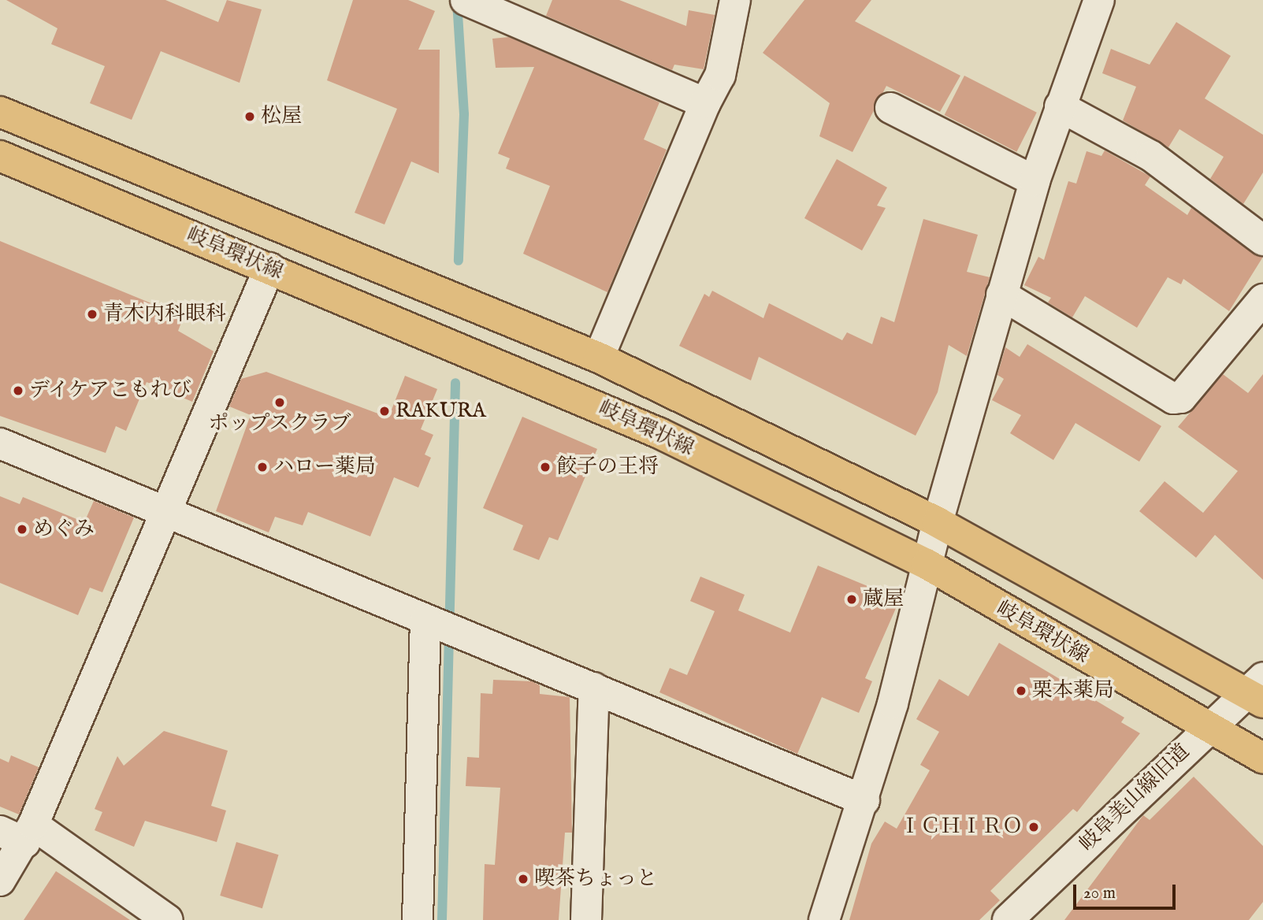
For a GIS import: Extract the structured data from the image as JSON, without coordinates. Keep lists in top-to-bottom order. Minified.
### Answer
{"streets":{"main road":["岐阜環状線"],"street":["岐阜美山線旧道"]},"crossings":[["岐阜環状線","岐阜美山線旧道"]],"places":["松屋","青木内科眼科","デイケアこもれび","ポップスクラブ","RAKURA","ハロー薬局","餃子の王将","めぐみ","蔵屋","栗本薬局","ＩＣＨＩＲＯ","喫茶ちょっと"],"scale_bar":"20 m"}
